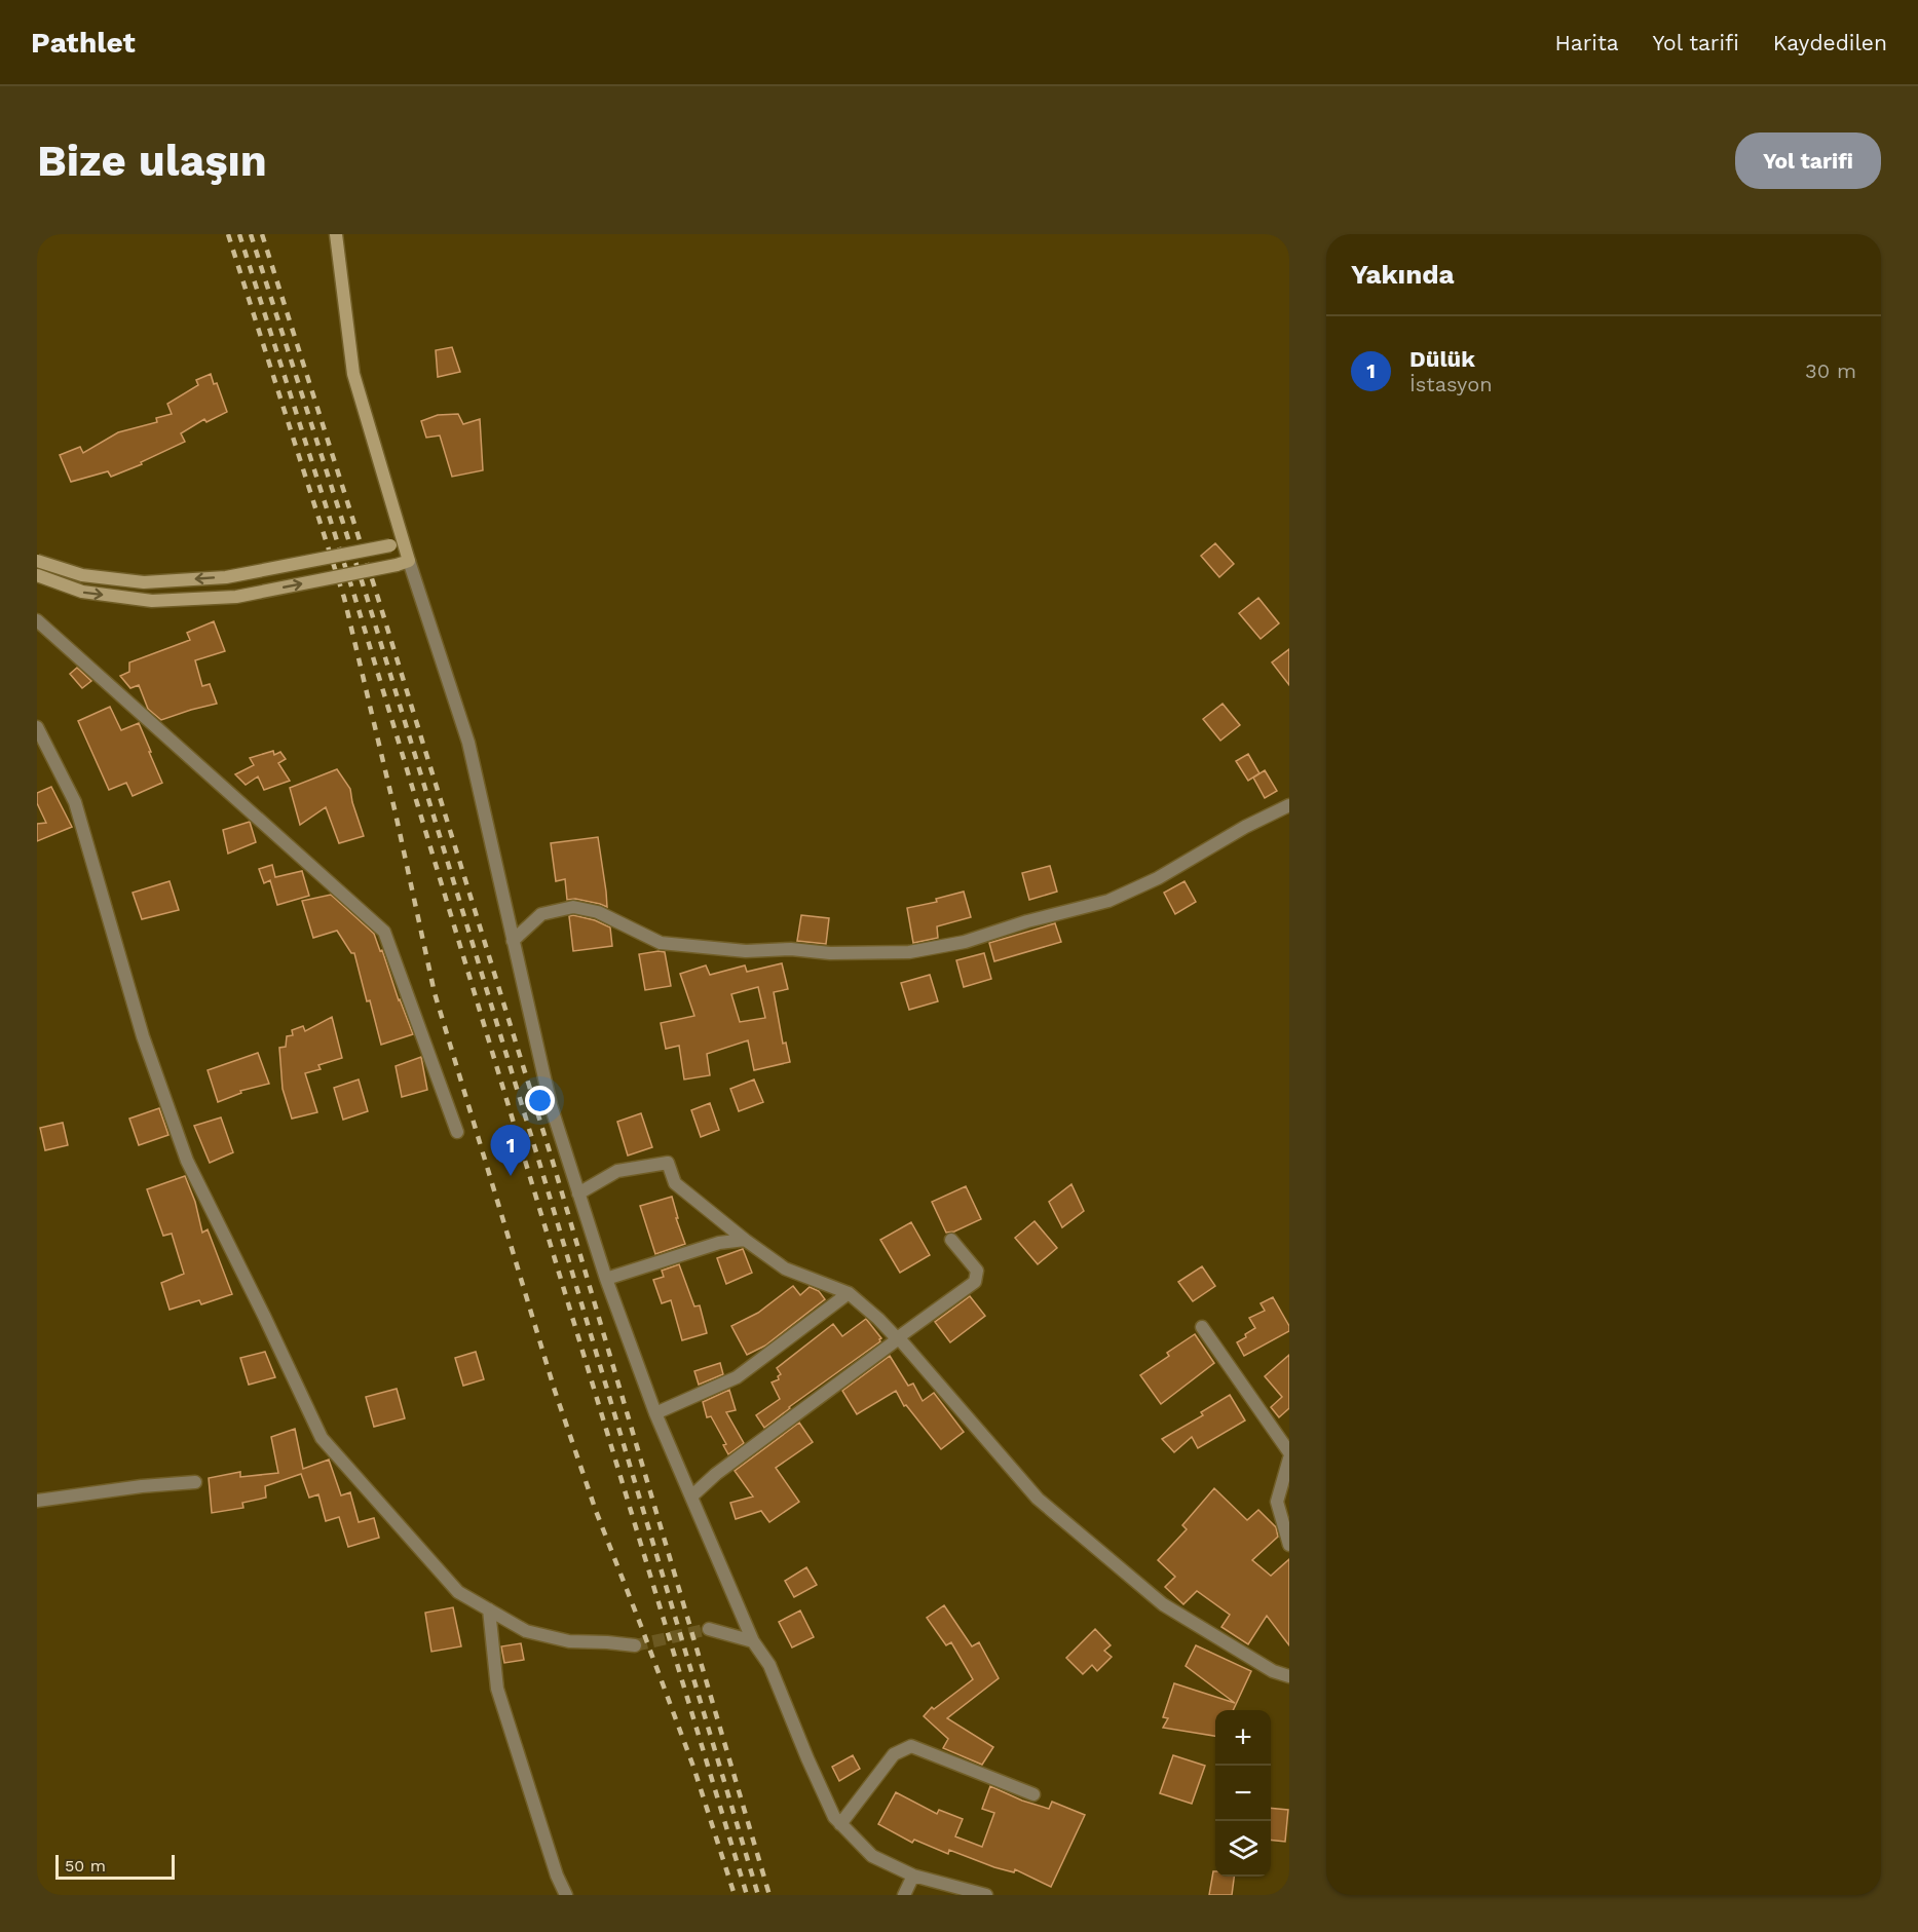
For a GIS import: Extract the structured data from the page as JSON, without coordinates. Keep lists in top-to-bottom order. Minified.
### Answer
{"scale_bar":"50 m","page":{"header":"Pathlet","nav":["Harita","Yol tarifi","Kaydedilen"],"buttons":"Yol tarifi","title":"Bize ulaşın","heading":"Yakında","list":[{"mark":"1","name":"Dülük","note":"İstasyon","value":"30 m"}],"pins":"1","map_buttons":["+","−"],"scale":"50 m"}}
